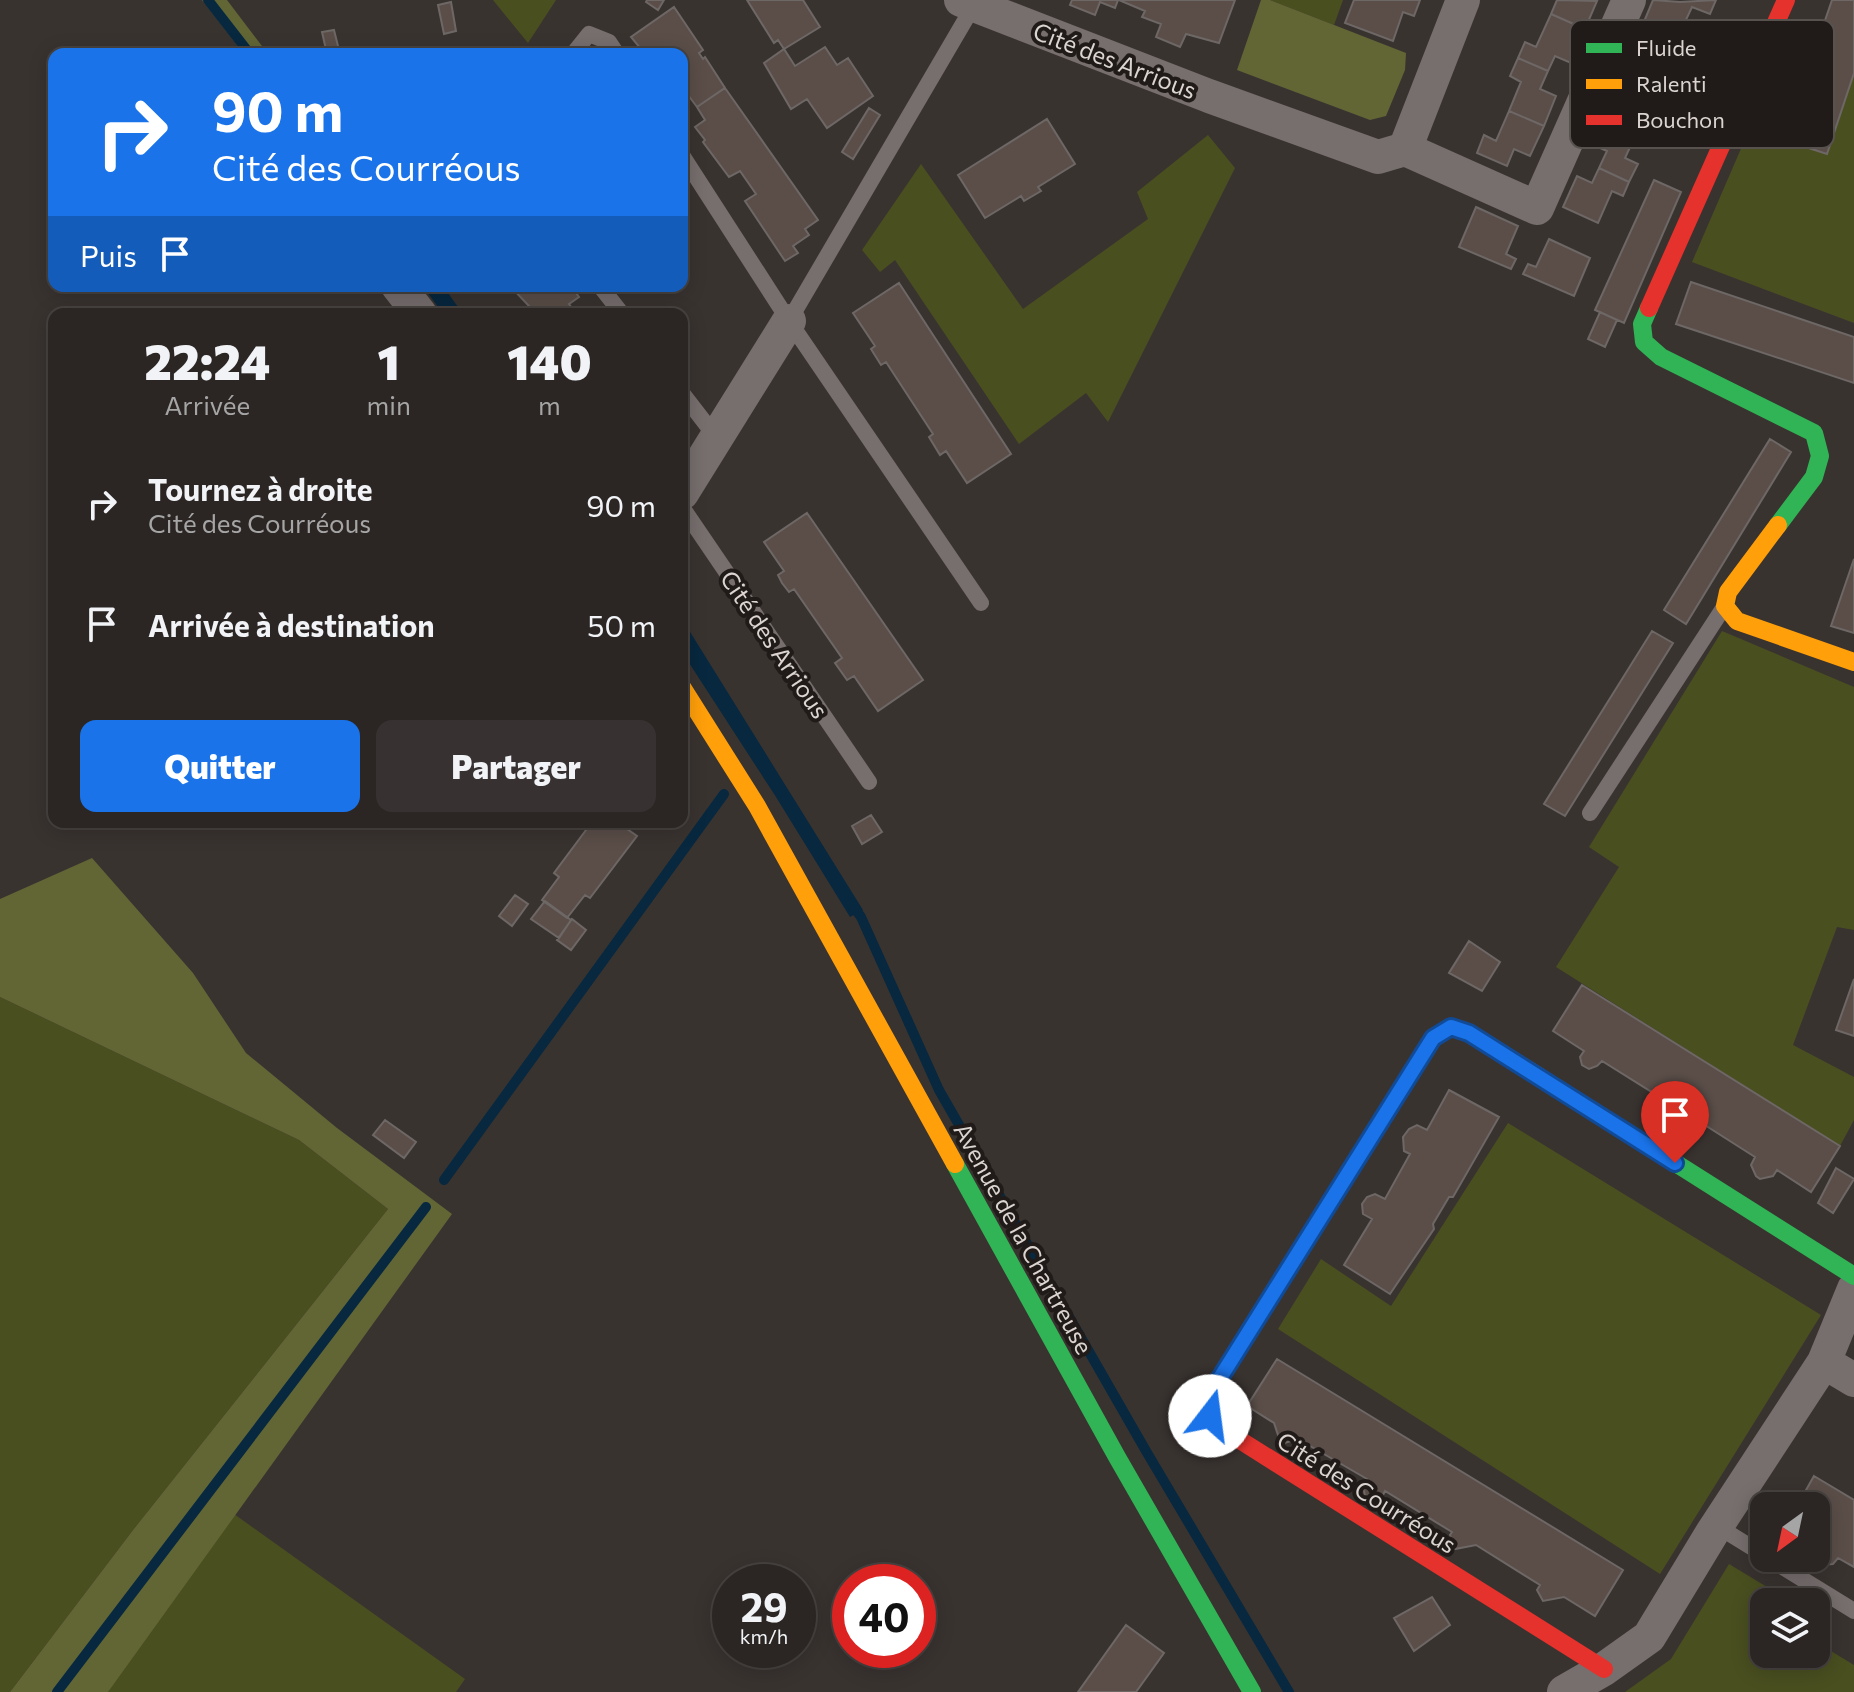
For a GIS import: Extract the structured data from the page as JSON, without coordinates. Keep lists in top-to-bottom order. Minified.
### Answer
{"streets":{"street":["Cité des Arrious","Avenue de la Chartreuse","Cité des Courréous"]},"legend":["Fluide","Ralenti","Bouchon"],"north":"bottom left","page":{"turn":["90 m","Cité des Courréous"],"then":"Puis","eta":["22:24","Arrivée","1","min","140","m"],"list":[{"name":"Tournez à droite","note":"Cité des Courréous","value":"90 m"},{"name":"Arrivée à destination","value":"50 m"}],"buttons":["Quitter","Partager"],"speed":"29 km/h","limit":"40"}}
